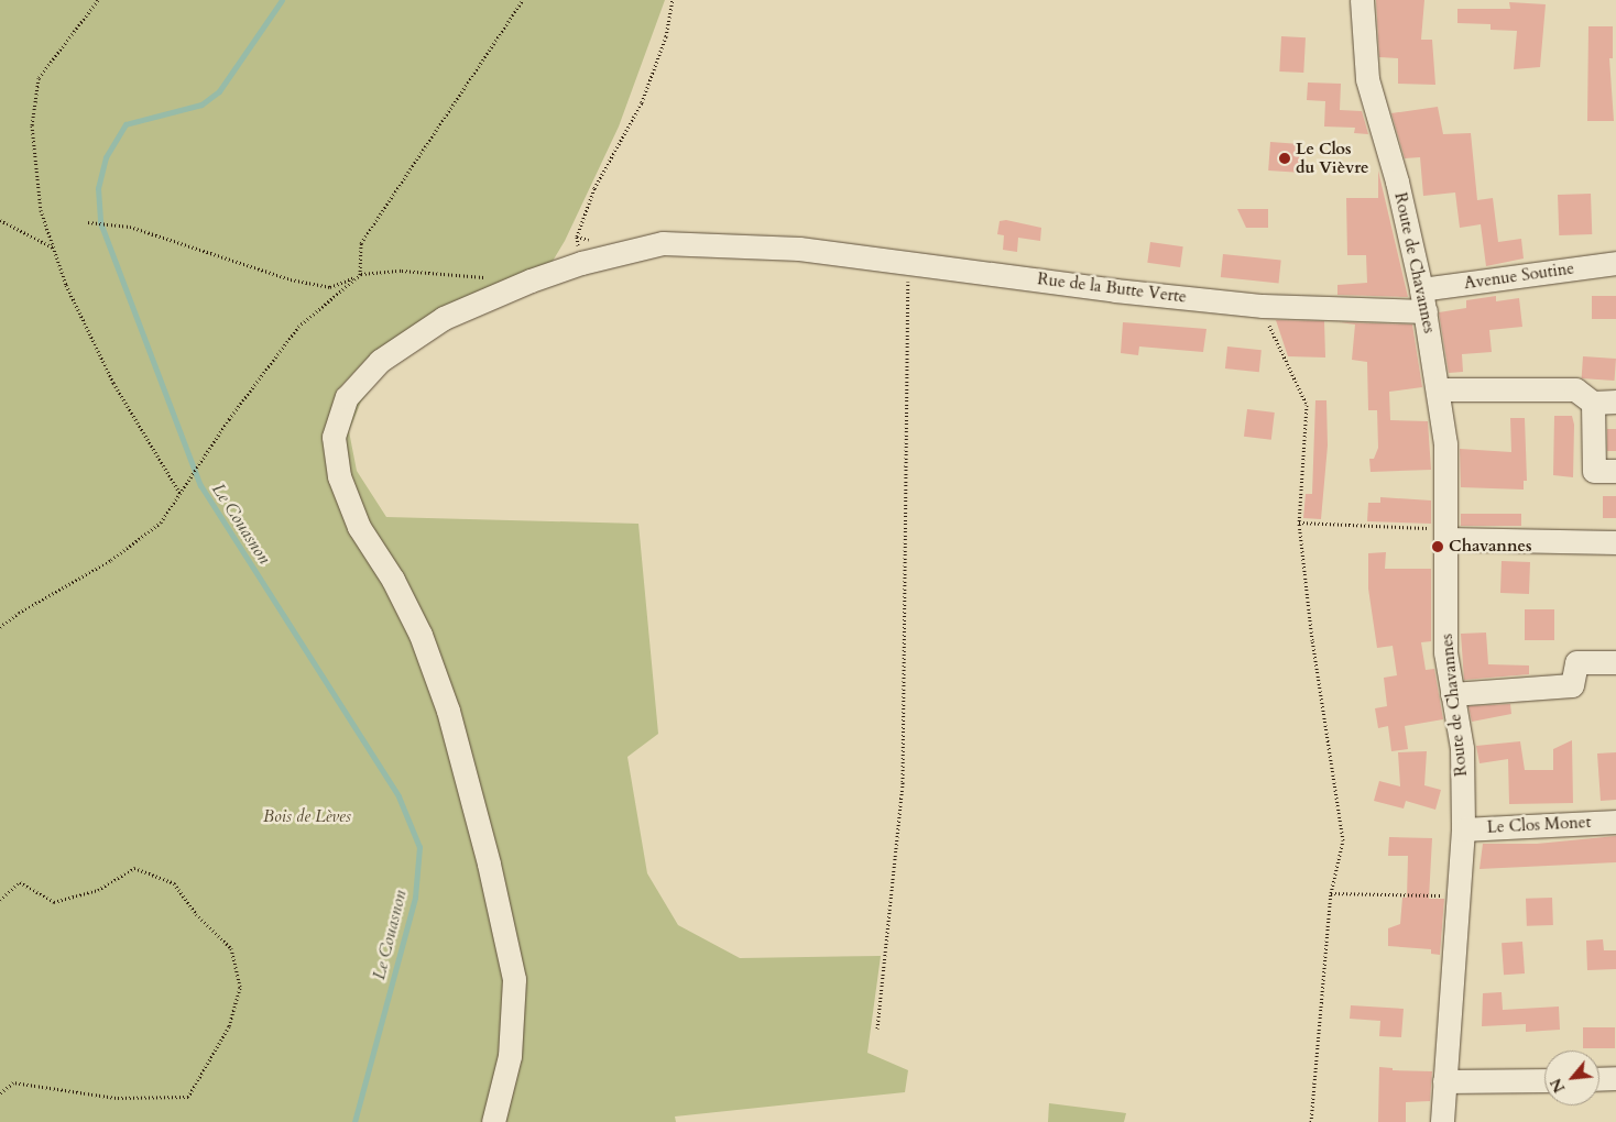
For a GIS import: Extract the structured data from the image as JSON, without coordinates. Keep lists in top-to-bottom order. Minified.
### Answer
{"streets":{"street":["Route de Chavannes","Avenue Soutine","Rue de la Butte Verte","Le Clos Monet"]},"crossings":[["Route de Chavannes","Avenue Soutine"],["Route de Chavannes","Rue de la Butte Verte"],["Route de Chavannes","Le Clos Monet"],["Avenue Soutine","Rue de la Butte Verte"]],"water":["Le Couasnon"],"parks":["Bois de Lèves"],"places":["Le Clos du Vièvre","Chavannes"],"north":"bottom left"}
